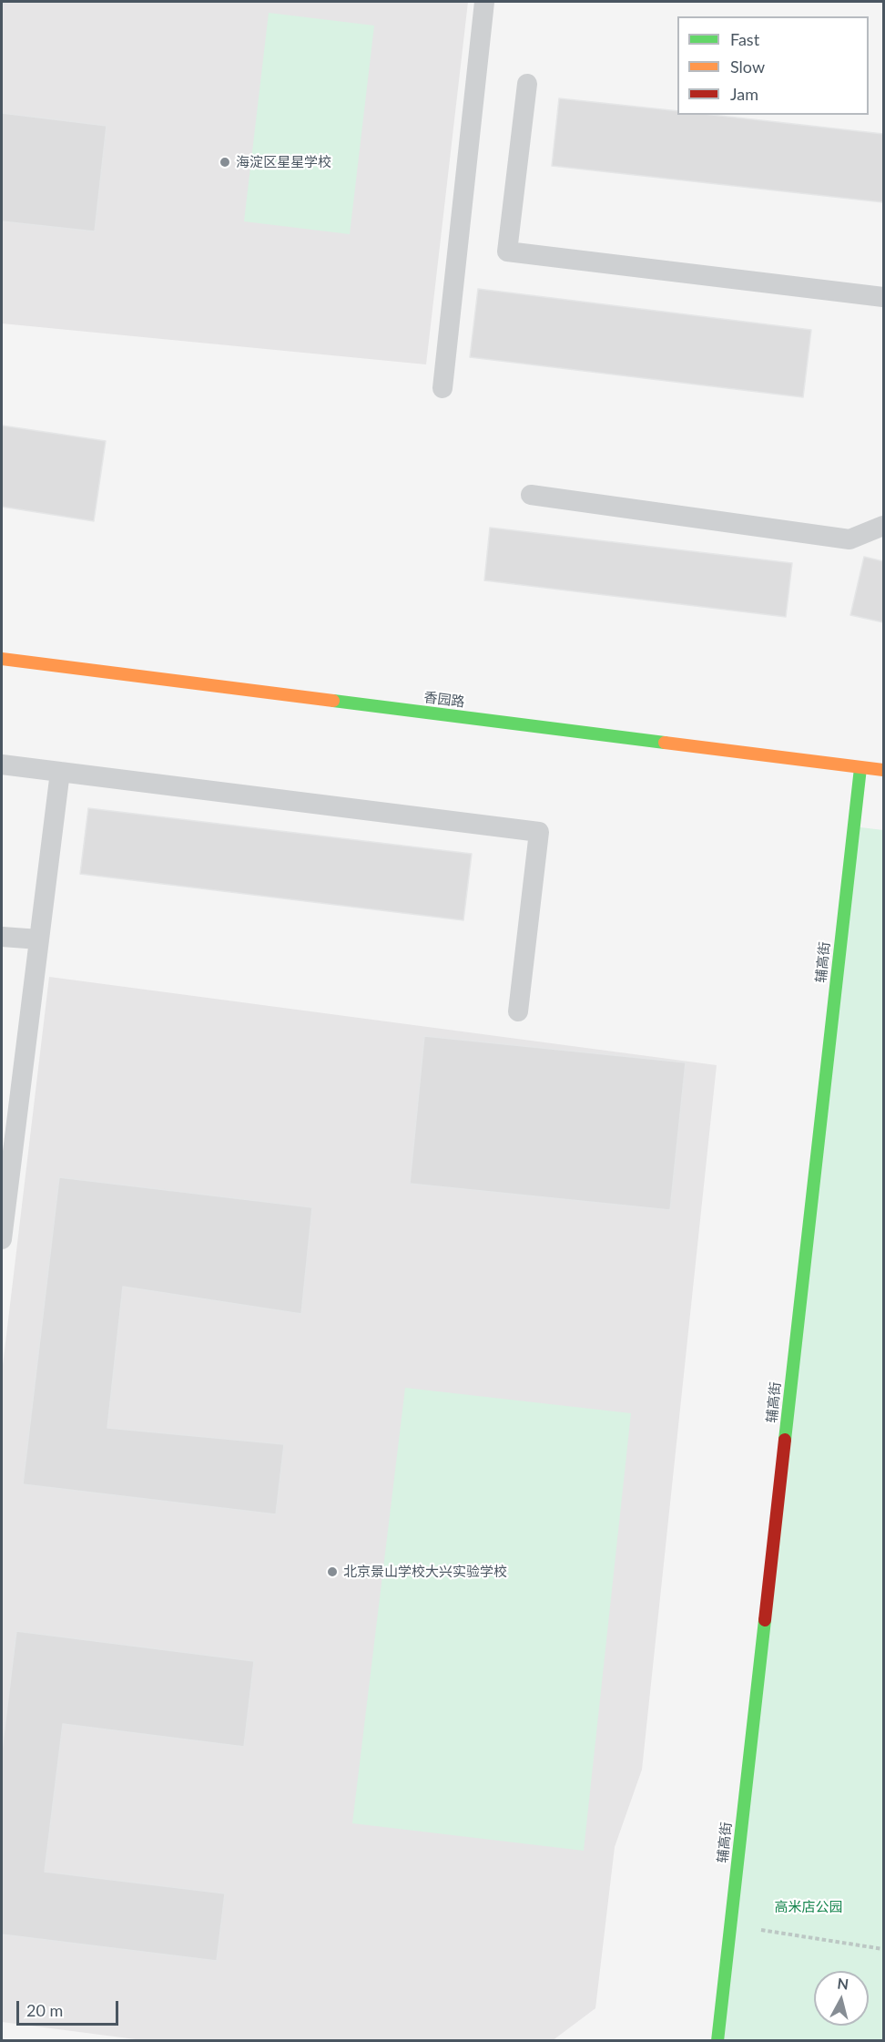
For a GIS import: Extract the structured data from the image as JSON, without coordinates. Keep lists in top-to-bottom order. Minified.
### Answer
{"streets":{"street":["香园路","辅高街"]},"crossings":[["香园路","辅高街"]],"parks":["高米店公园"],"places":["海淀区星星学校","北京景山学校大兴实验学校"],"legend":["Fast","Slow","Jam"],"scale_bar":"20 m","north":"top"}
